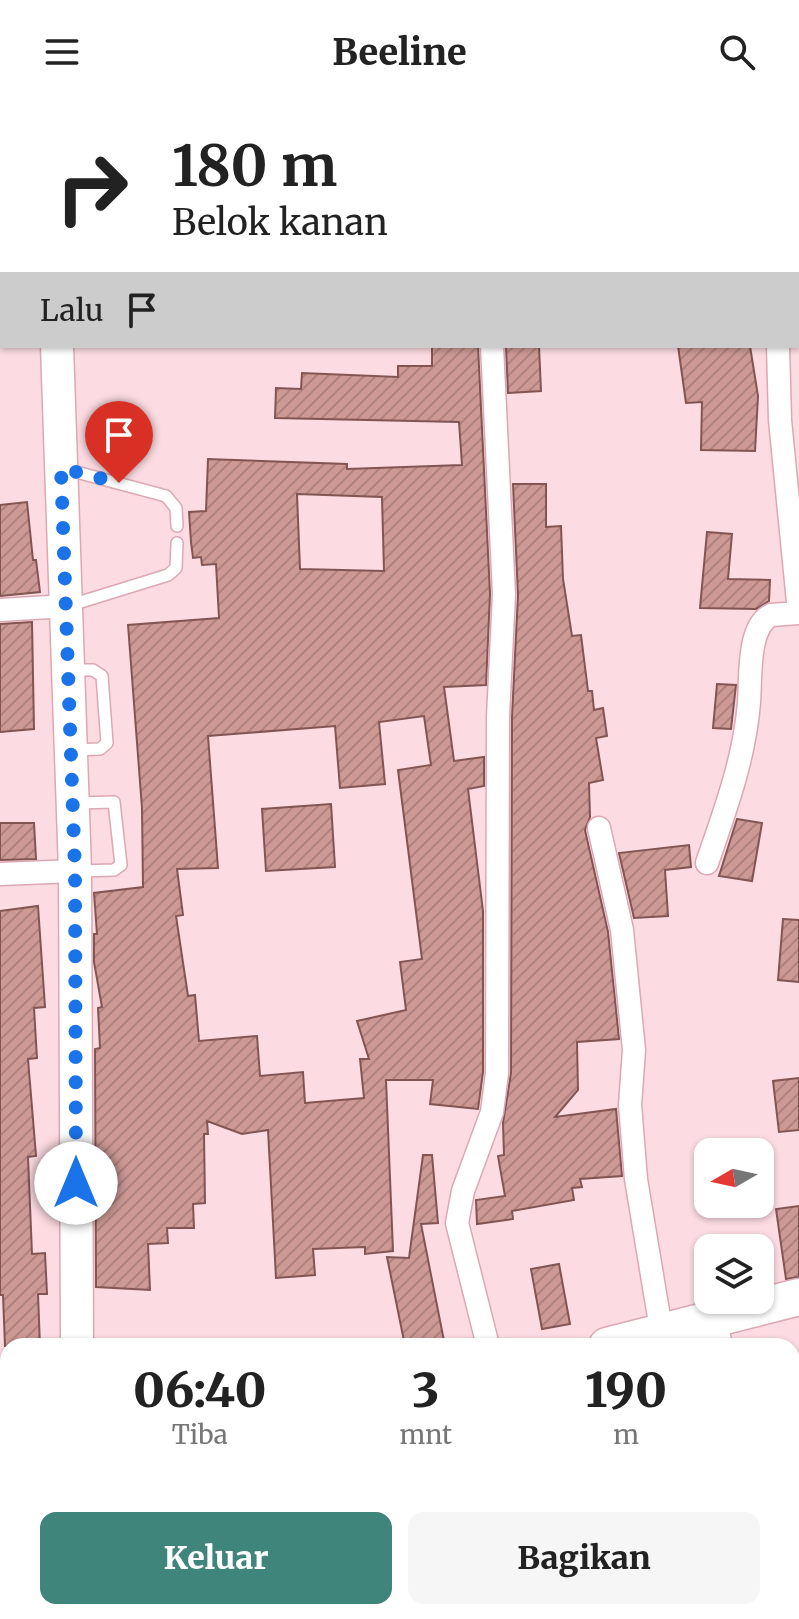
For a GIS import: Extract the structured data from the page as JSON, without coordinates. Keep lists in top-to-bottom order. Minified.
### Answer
{"north":"left","page":{"header":"Beeline","turn":["180 m","Belok kanan"],"then":"Lalu","eta":["06:40","Tiba","3","mnt","190","m"],"buttons":["Keluar","Bagikan"]}}
